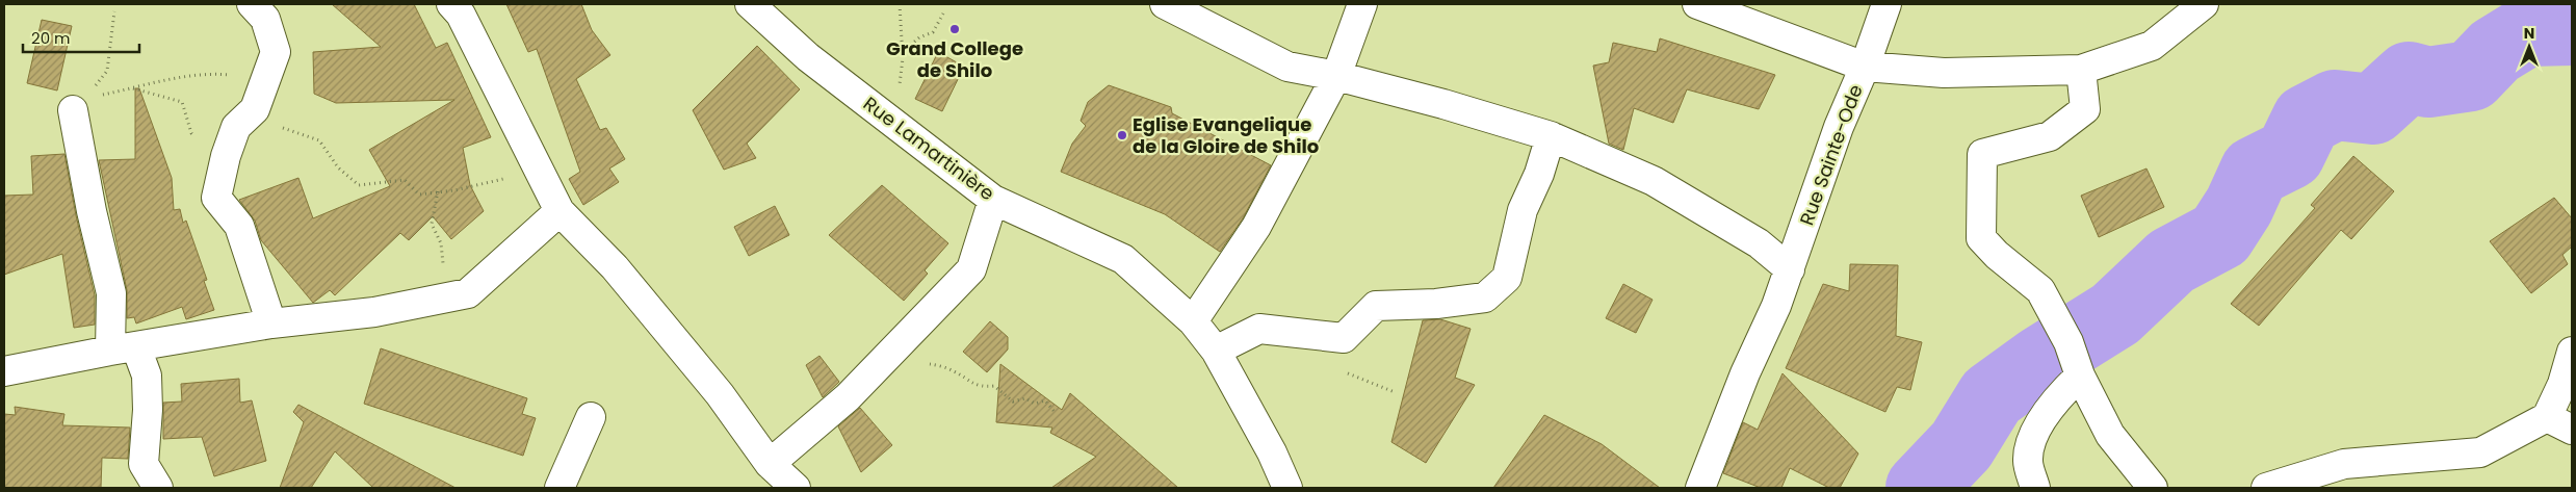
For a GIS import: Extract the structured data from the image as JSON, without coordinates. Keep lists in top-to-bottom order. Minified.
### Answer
{"streets":{"street":["Rue Lamartinière","Rue Sainte-Ode"]},"places":["Grand College de Shilo","Eglise Evangelique de la Gloire de Shilo"],"scale_bar":"20 m","north":"top"}
